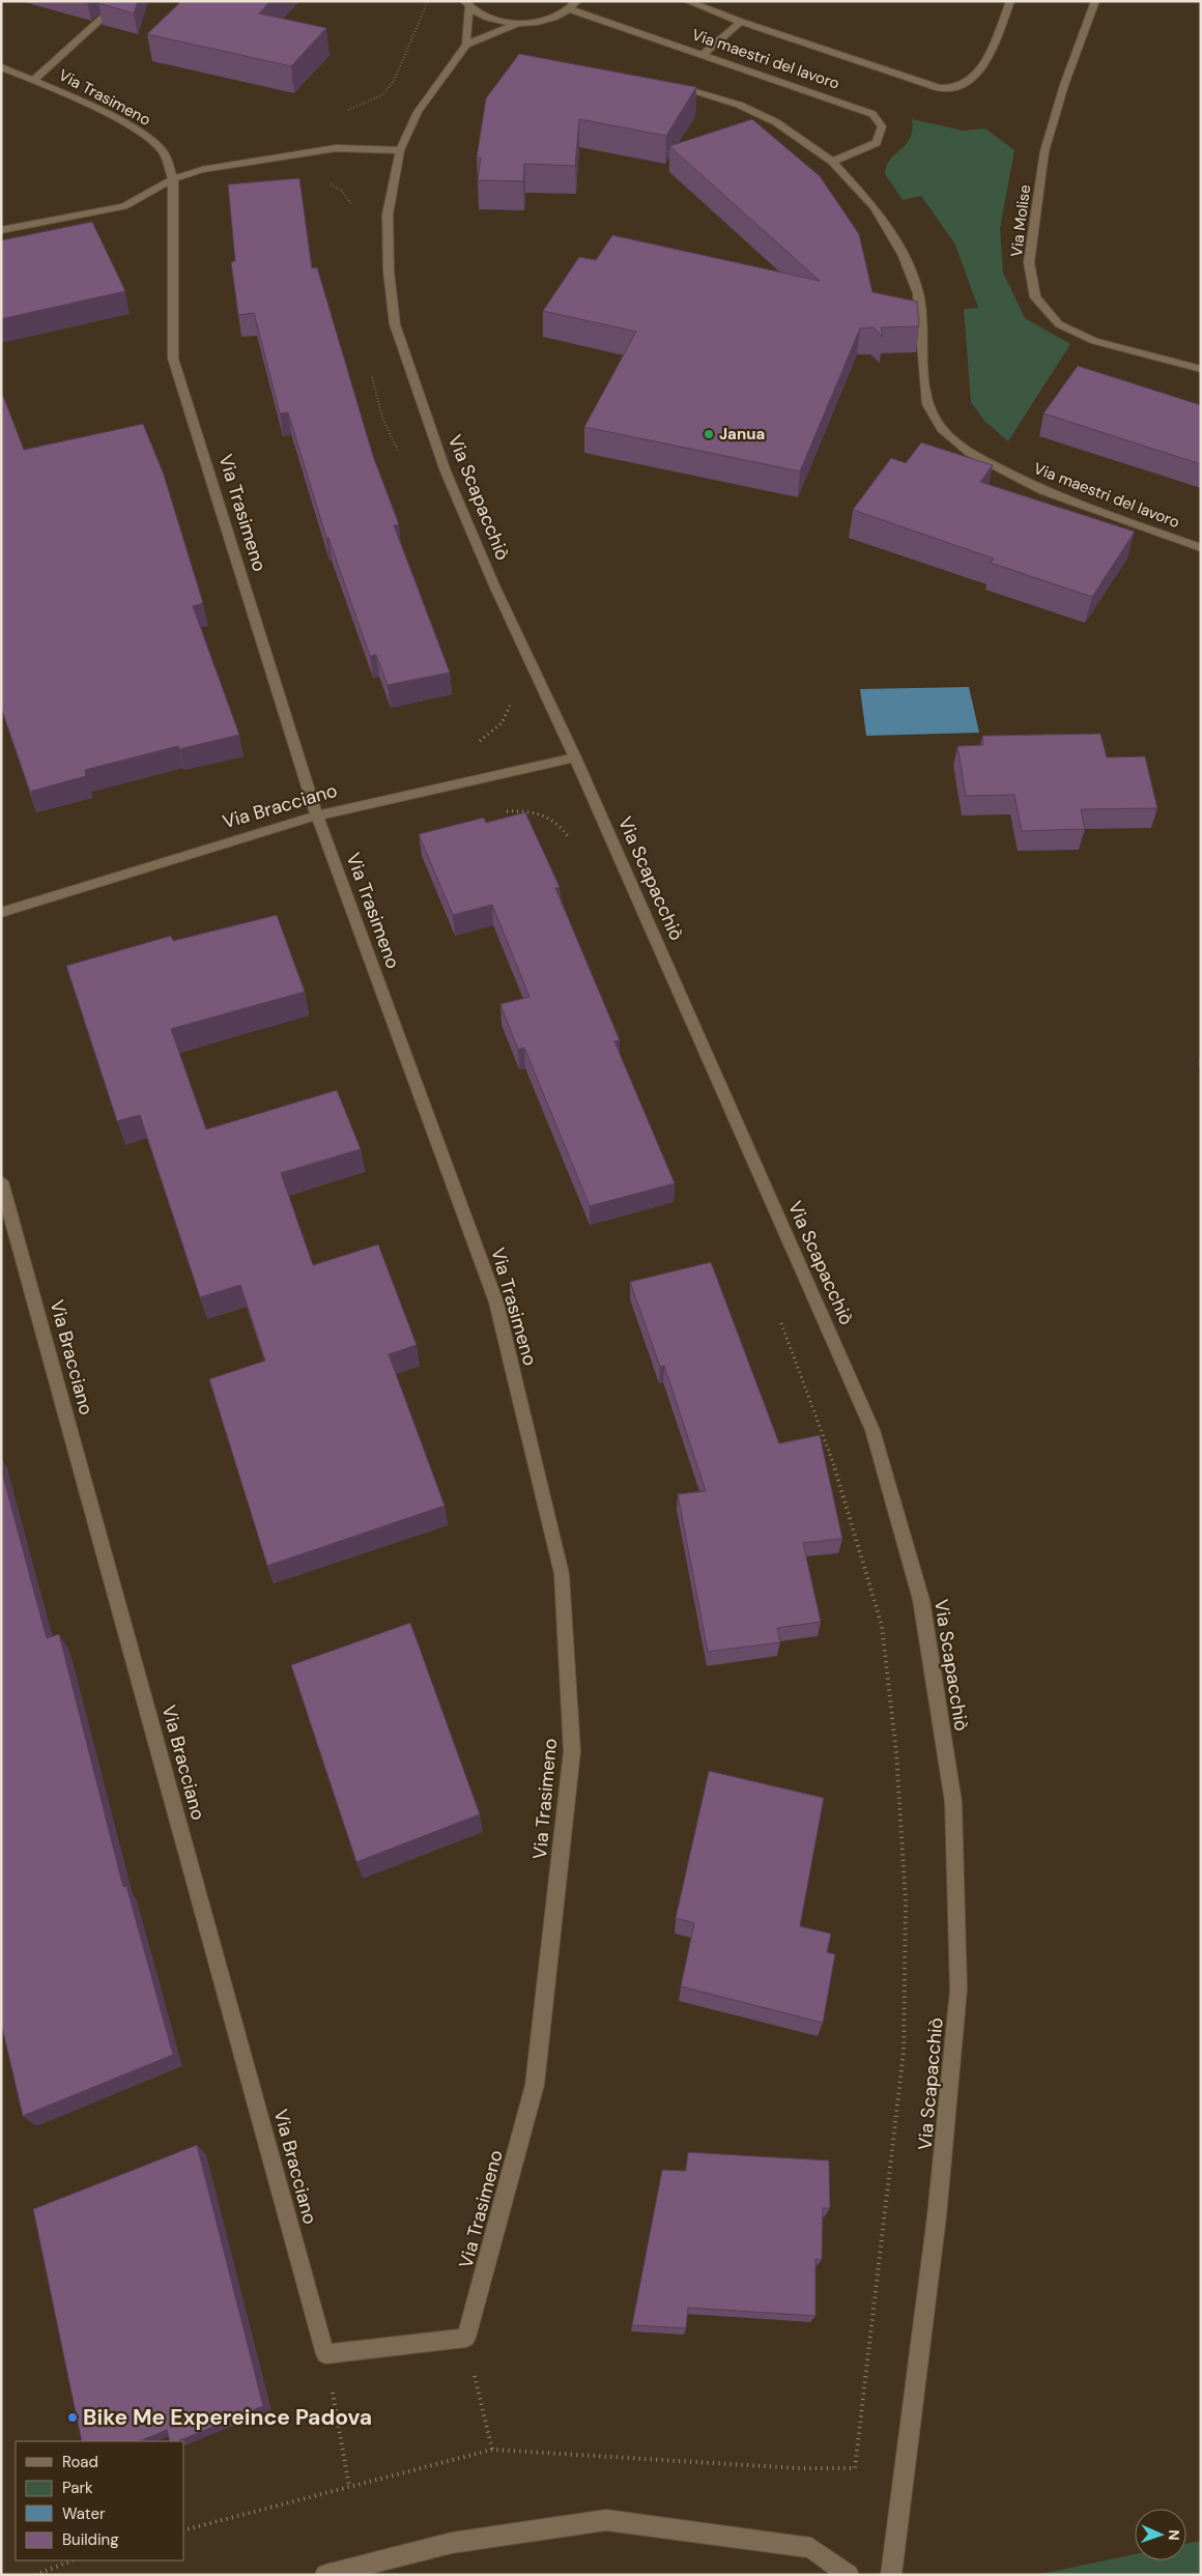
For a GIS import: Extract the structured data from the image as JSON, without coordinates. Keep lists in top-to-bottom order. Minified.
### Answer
{"streets":{"street":["Via maestri del lavoro","Via Trasimeno","Via Molise","Via Scapacchiò","Via Bracciano"]},"crossings":[["Via Trasimeno","Via Bracciano"],["Via Scapacchiò","Via Bracciano"]],"places":["Janua","Bike Me Expereince Padova"],"legend":["Road","Park","Water","Building"],"north":"right"}
